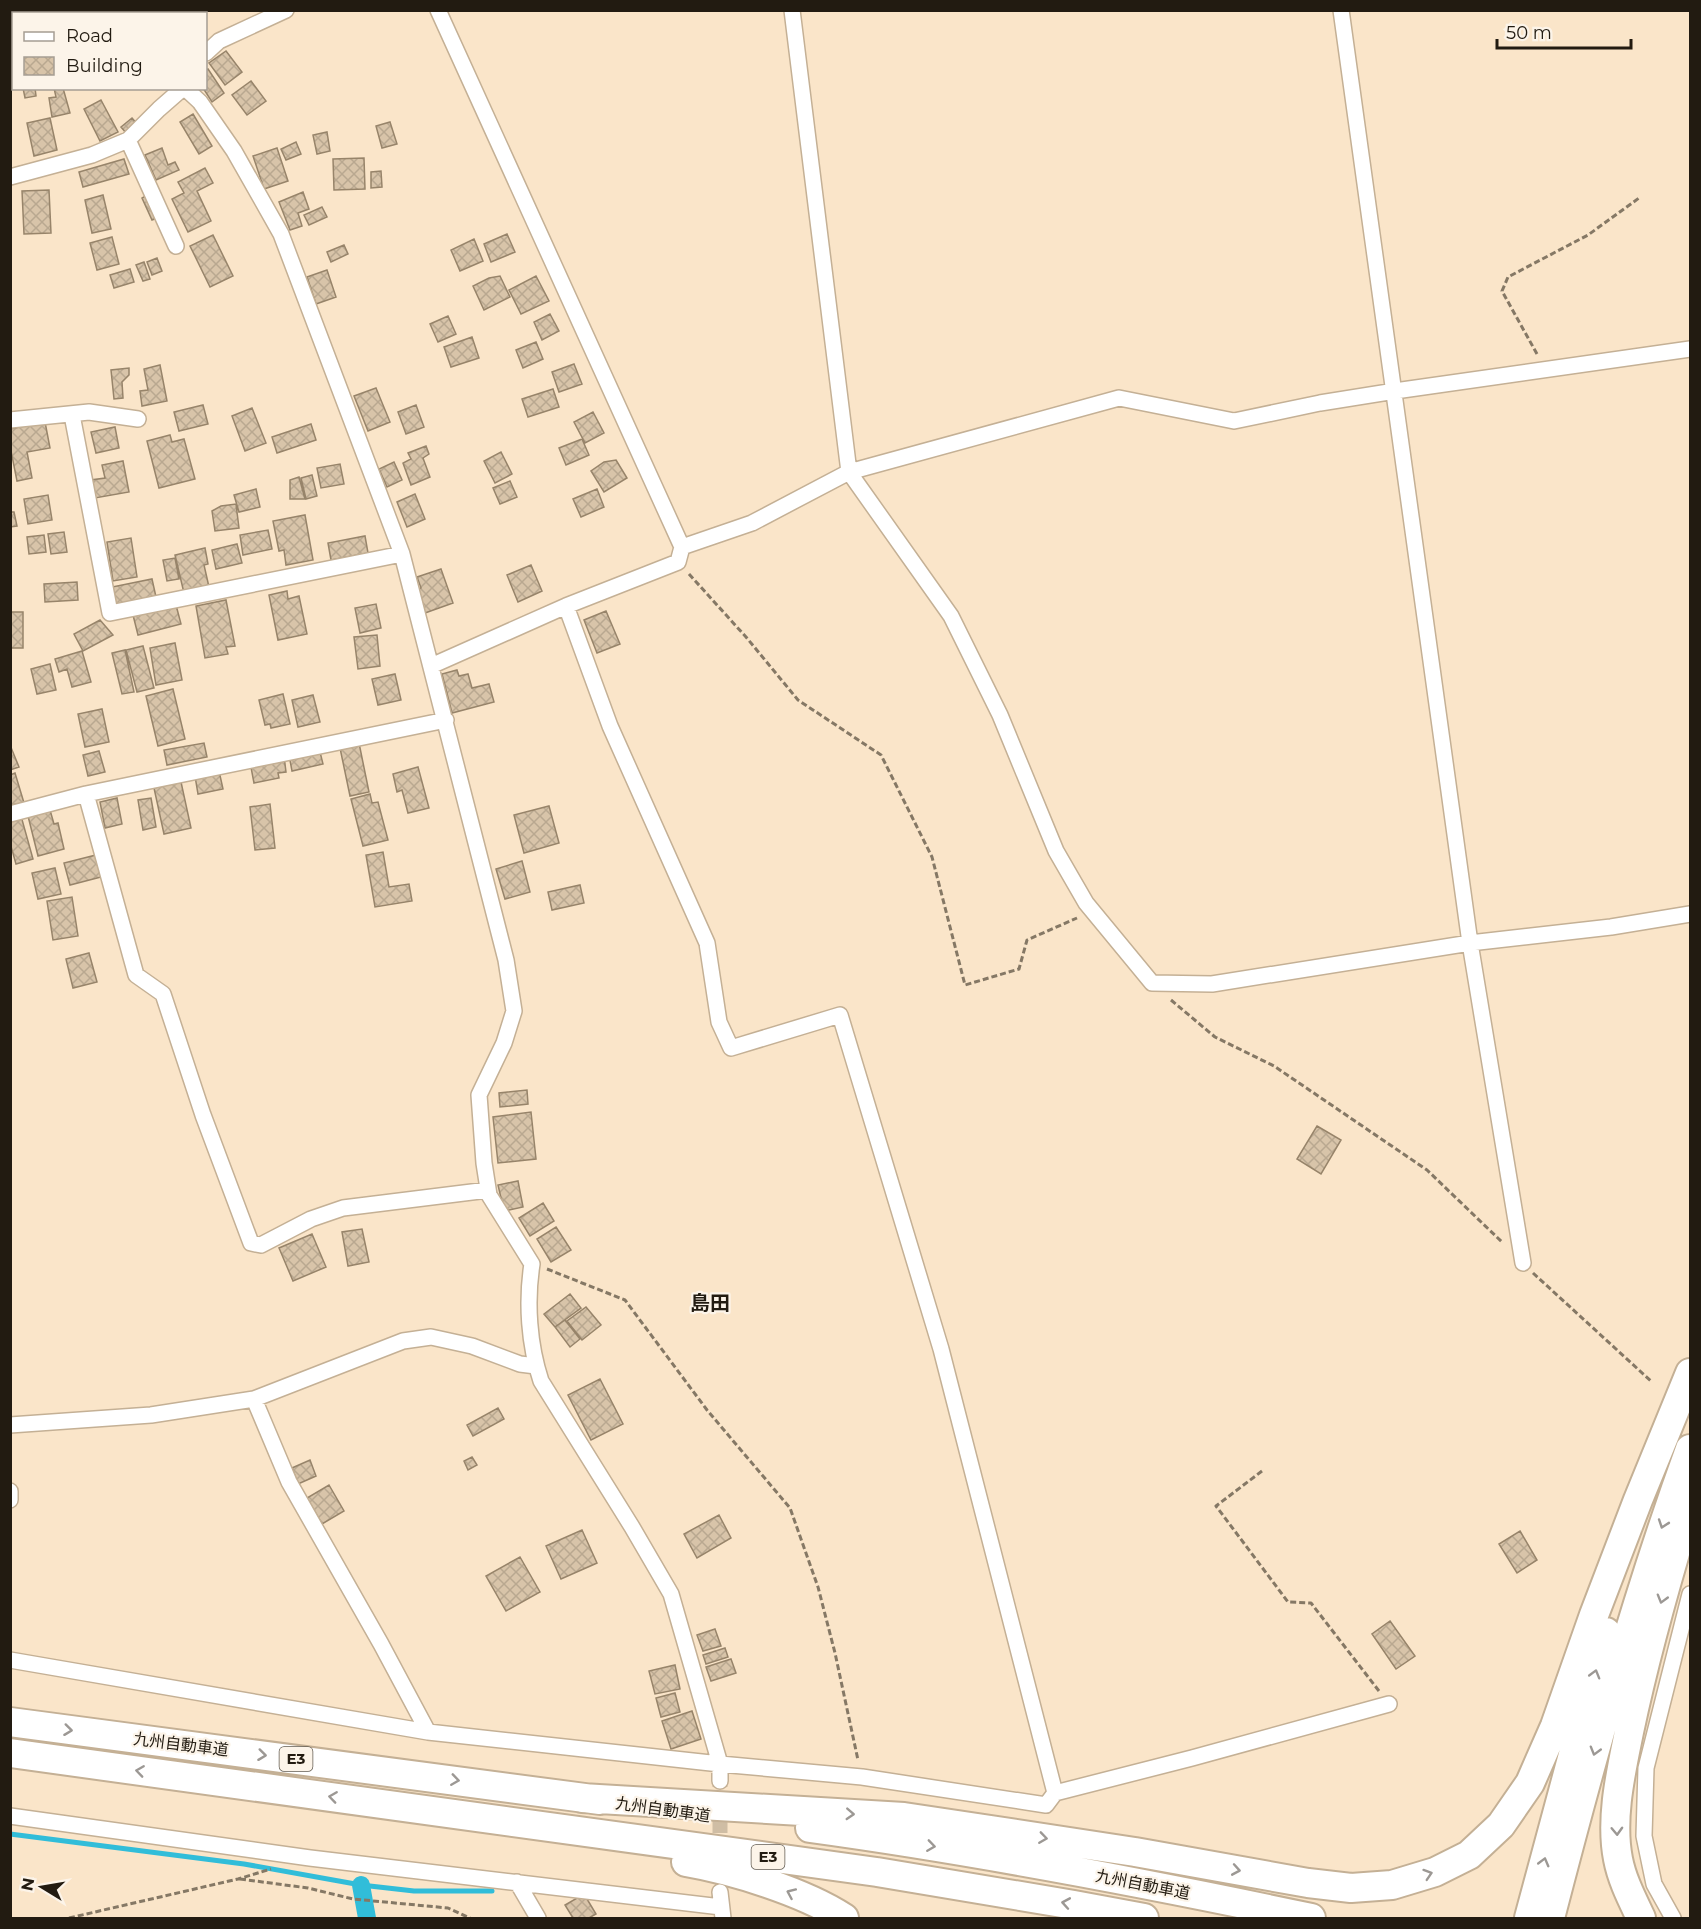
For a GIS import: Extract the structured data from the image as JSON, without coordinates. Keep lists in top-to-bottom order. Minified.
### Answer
{"streets":{"highway":["九州自動車道","E3"]},"districts":["島田"],"legend":["Road","Building"],"scale_bar":"50 m","north":"left"}
